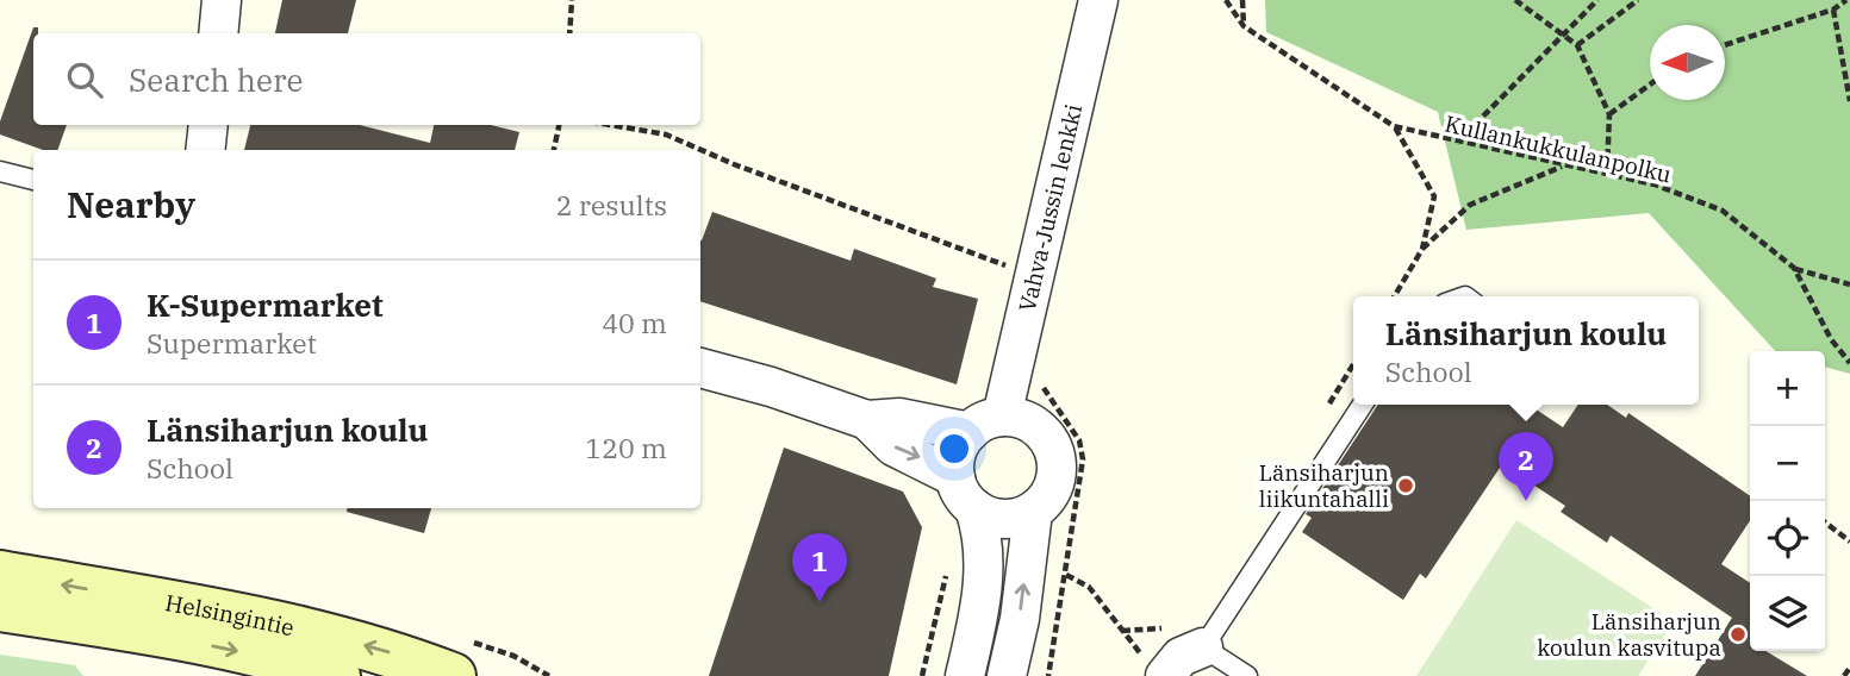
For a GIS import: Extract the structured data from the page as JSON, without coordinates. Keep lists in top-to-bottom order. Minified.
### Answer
{"streets":{"main road":["Helsingintie"],"street":["Vahva-Jussin lenkki"],"path":["Kullankukkulanpolku"]},"places":["Länsiharjun liikuntahalli","Länsiharjun koulun kasvitupa"],"north":"left","page":{"search":"Search here","heading":["Nearby","2 results"],"list":[{"mark":"1","name":"K-Supermarket","note":"Supermarket","value":"40 m"},{"mark":"2","name":"Länsiharjun koulu","note":"School","value":"120 m"}],"popup":["Länsiharjun koulu","School"],"map_buttons":["+","−"],"pins":["2","1"]}}
